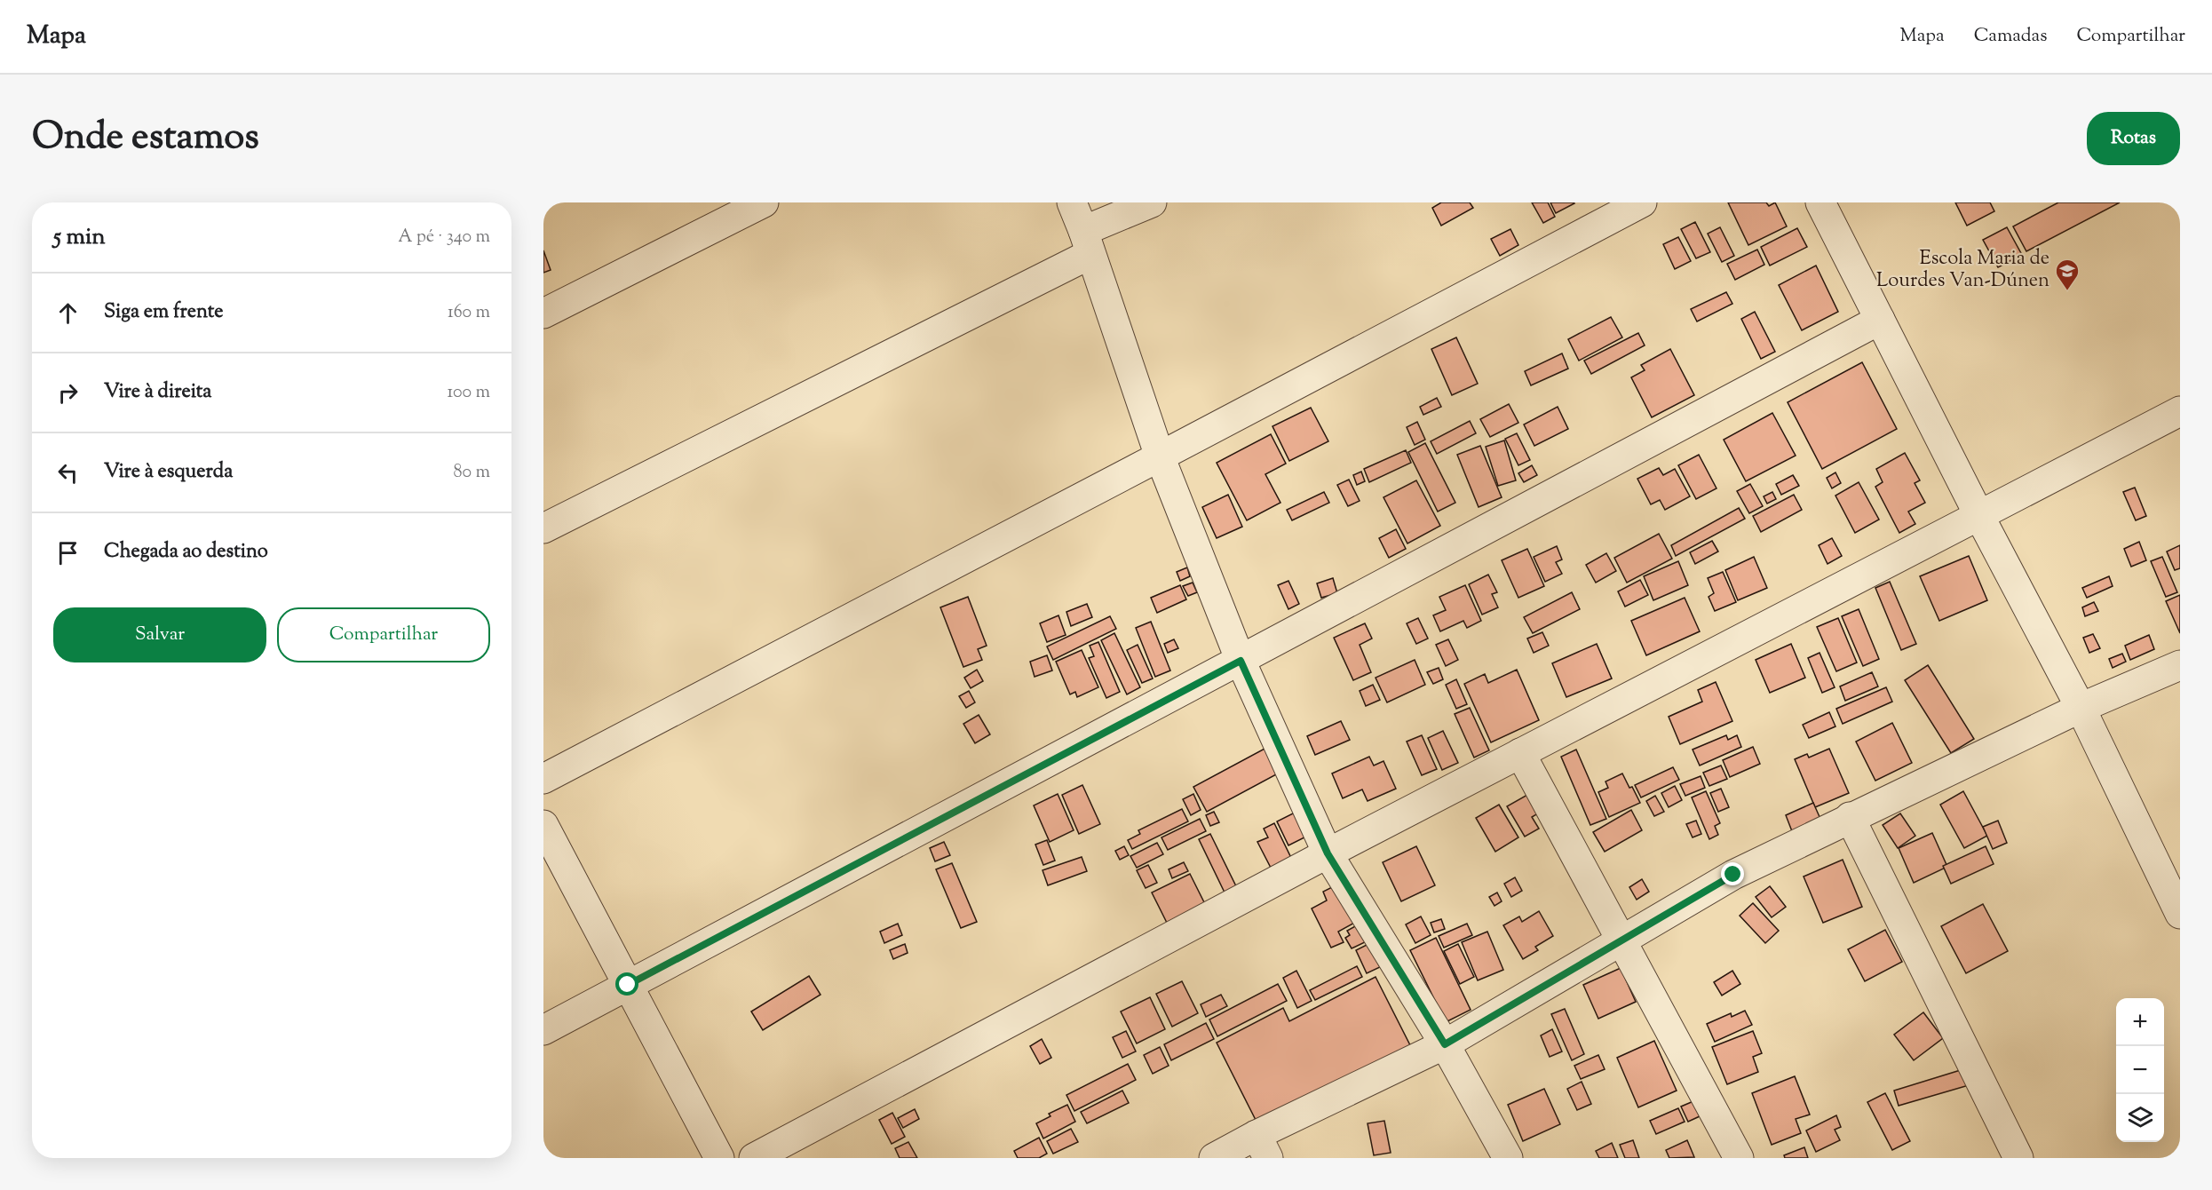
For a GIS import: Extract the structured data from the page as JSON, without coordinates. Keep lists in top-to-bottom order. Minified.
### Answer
{"places":{"school or university":["Escola Maria de Lourdes Van-Dúnen"]},"page":{"header":"Mapa","nav":["Mapa","Camadas","Compartilhar"],"title":"Onde estamos","buttons":["Rotas",["Salvar","Compartilhar"]],"heading":["5 min","A pé · 340 m"],"list":[["Siga em frente","160 m"],["Vire à direita","100 m"],["Vire à esquerda","80 m"],"Chegada ao destino"],"map_buttons":["+","−"]}}
